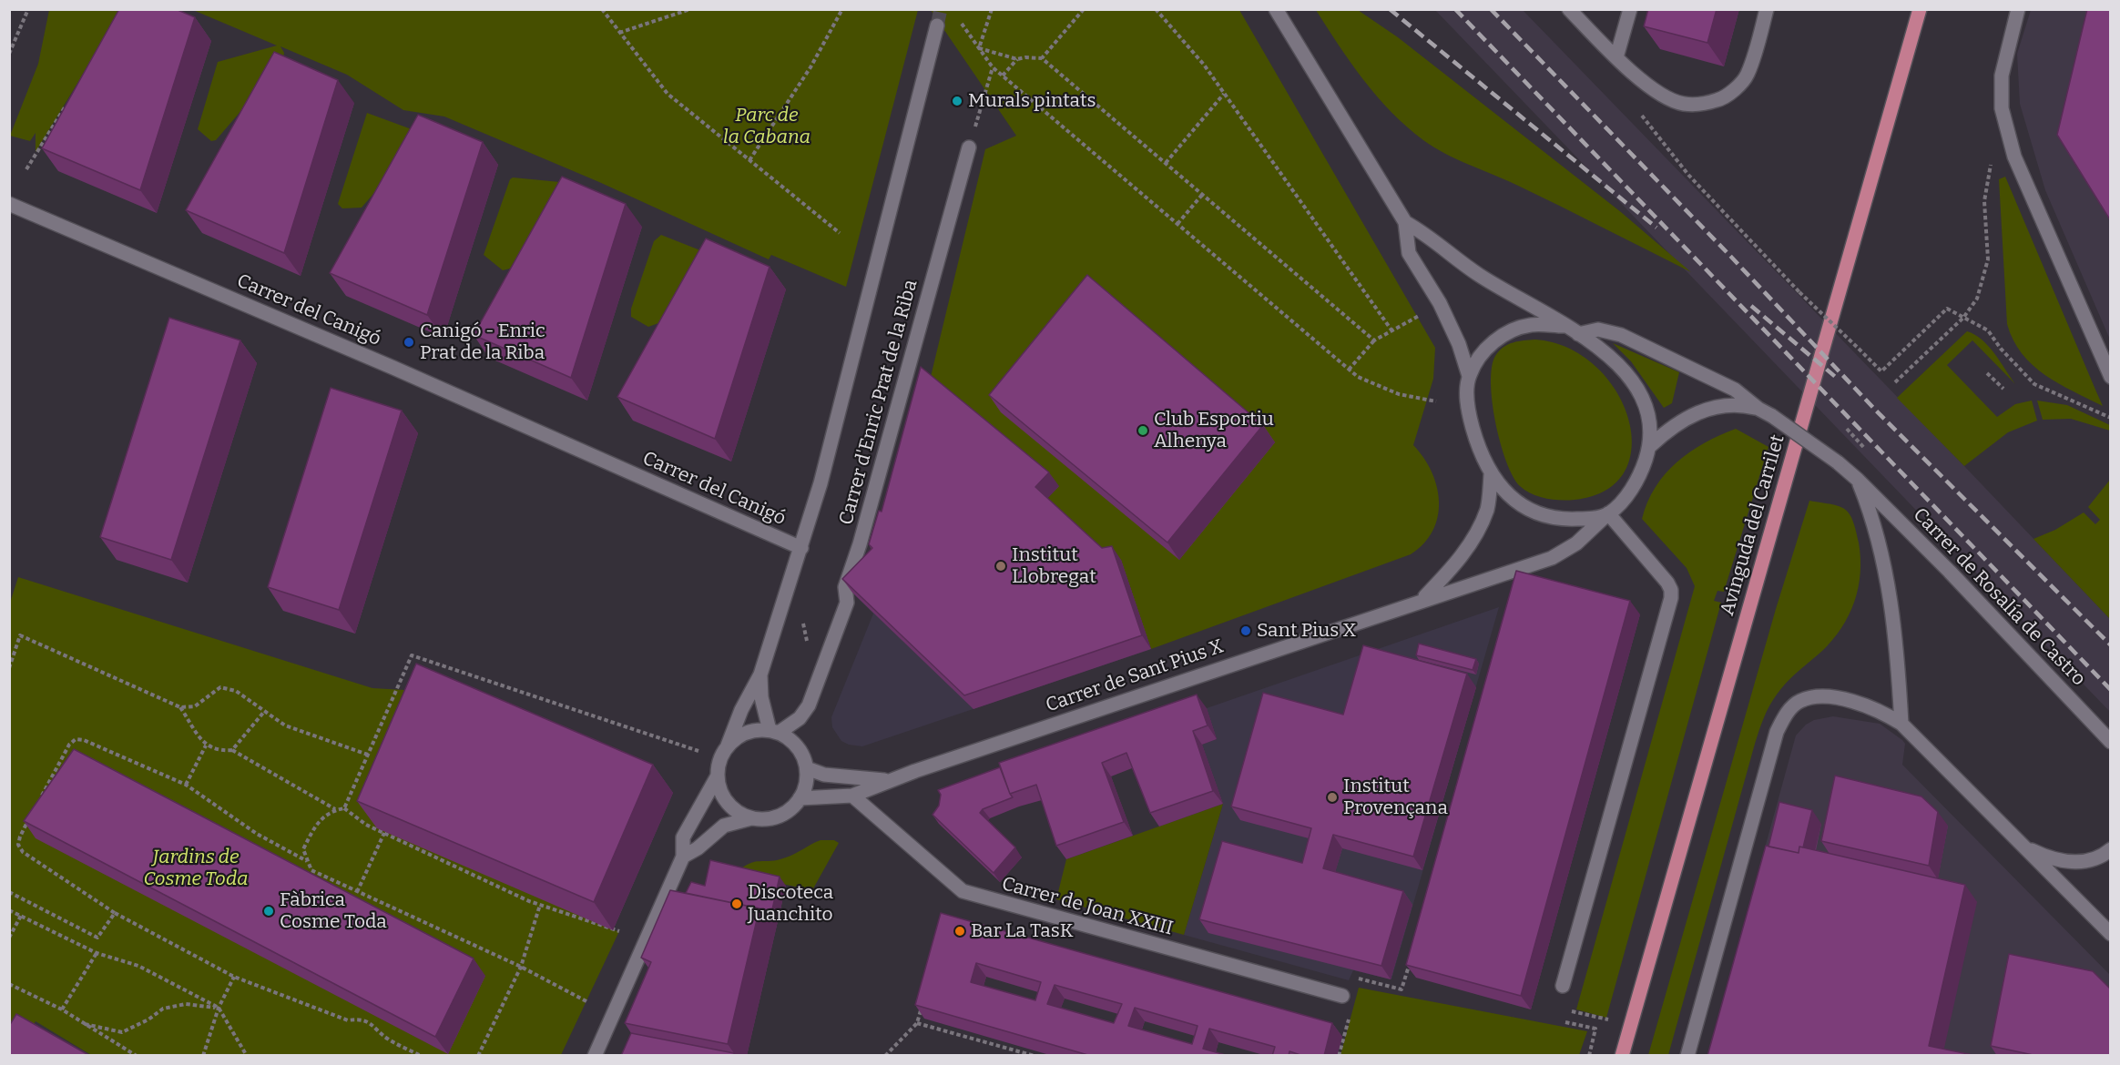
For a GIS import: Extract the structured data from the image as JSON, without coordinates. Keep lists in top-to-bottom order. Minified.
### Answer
{"streets":{"main road":["Avinguda del Carrilet"],"street":["Carrer del Canigó","Carrer d'Enric Prat de la Riba","Carrer de Rosalía de Castro","Carrer de Sant Pius X","Carrer de Joan XXIII"]},"crossings":[["Carrer del Canigó","Carrer d'Enric Prat de la Riba"],["Carrer d'Enric Prat de la Riba","Carrer de Sant Pius X"],["Carrer de Rosalía de Castro","Carrer de Sant Pius X"],["Carrer de Sant Pius X","Carrer de Joan XXIII"]],"parks":["Parc de la Cabana","Jardins de Cosme Toda"],"places":["Murals pintats","Canigó - Enric Prat de la Riba","Club Esportiu Alhenya","Institut Llobregat","Sant Pius X","Institut Provençana","Discoteca Juanchito","Fàbrica Cosme Toda","Bar La TasK"]}
